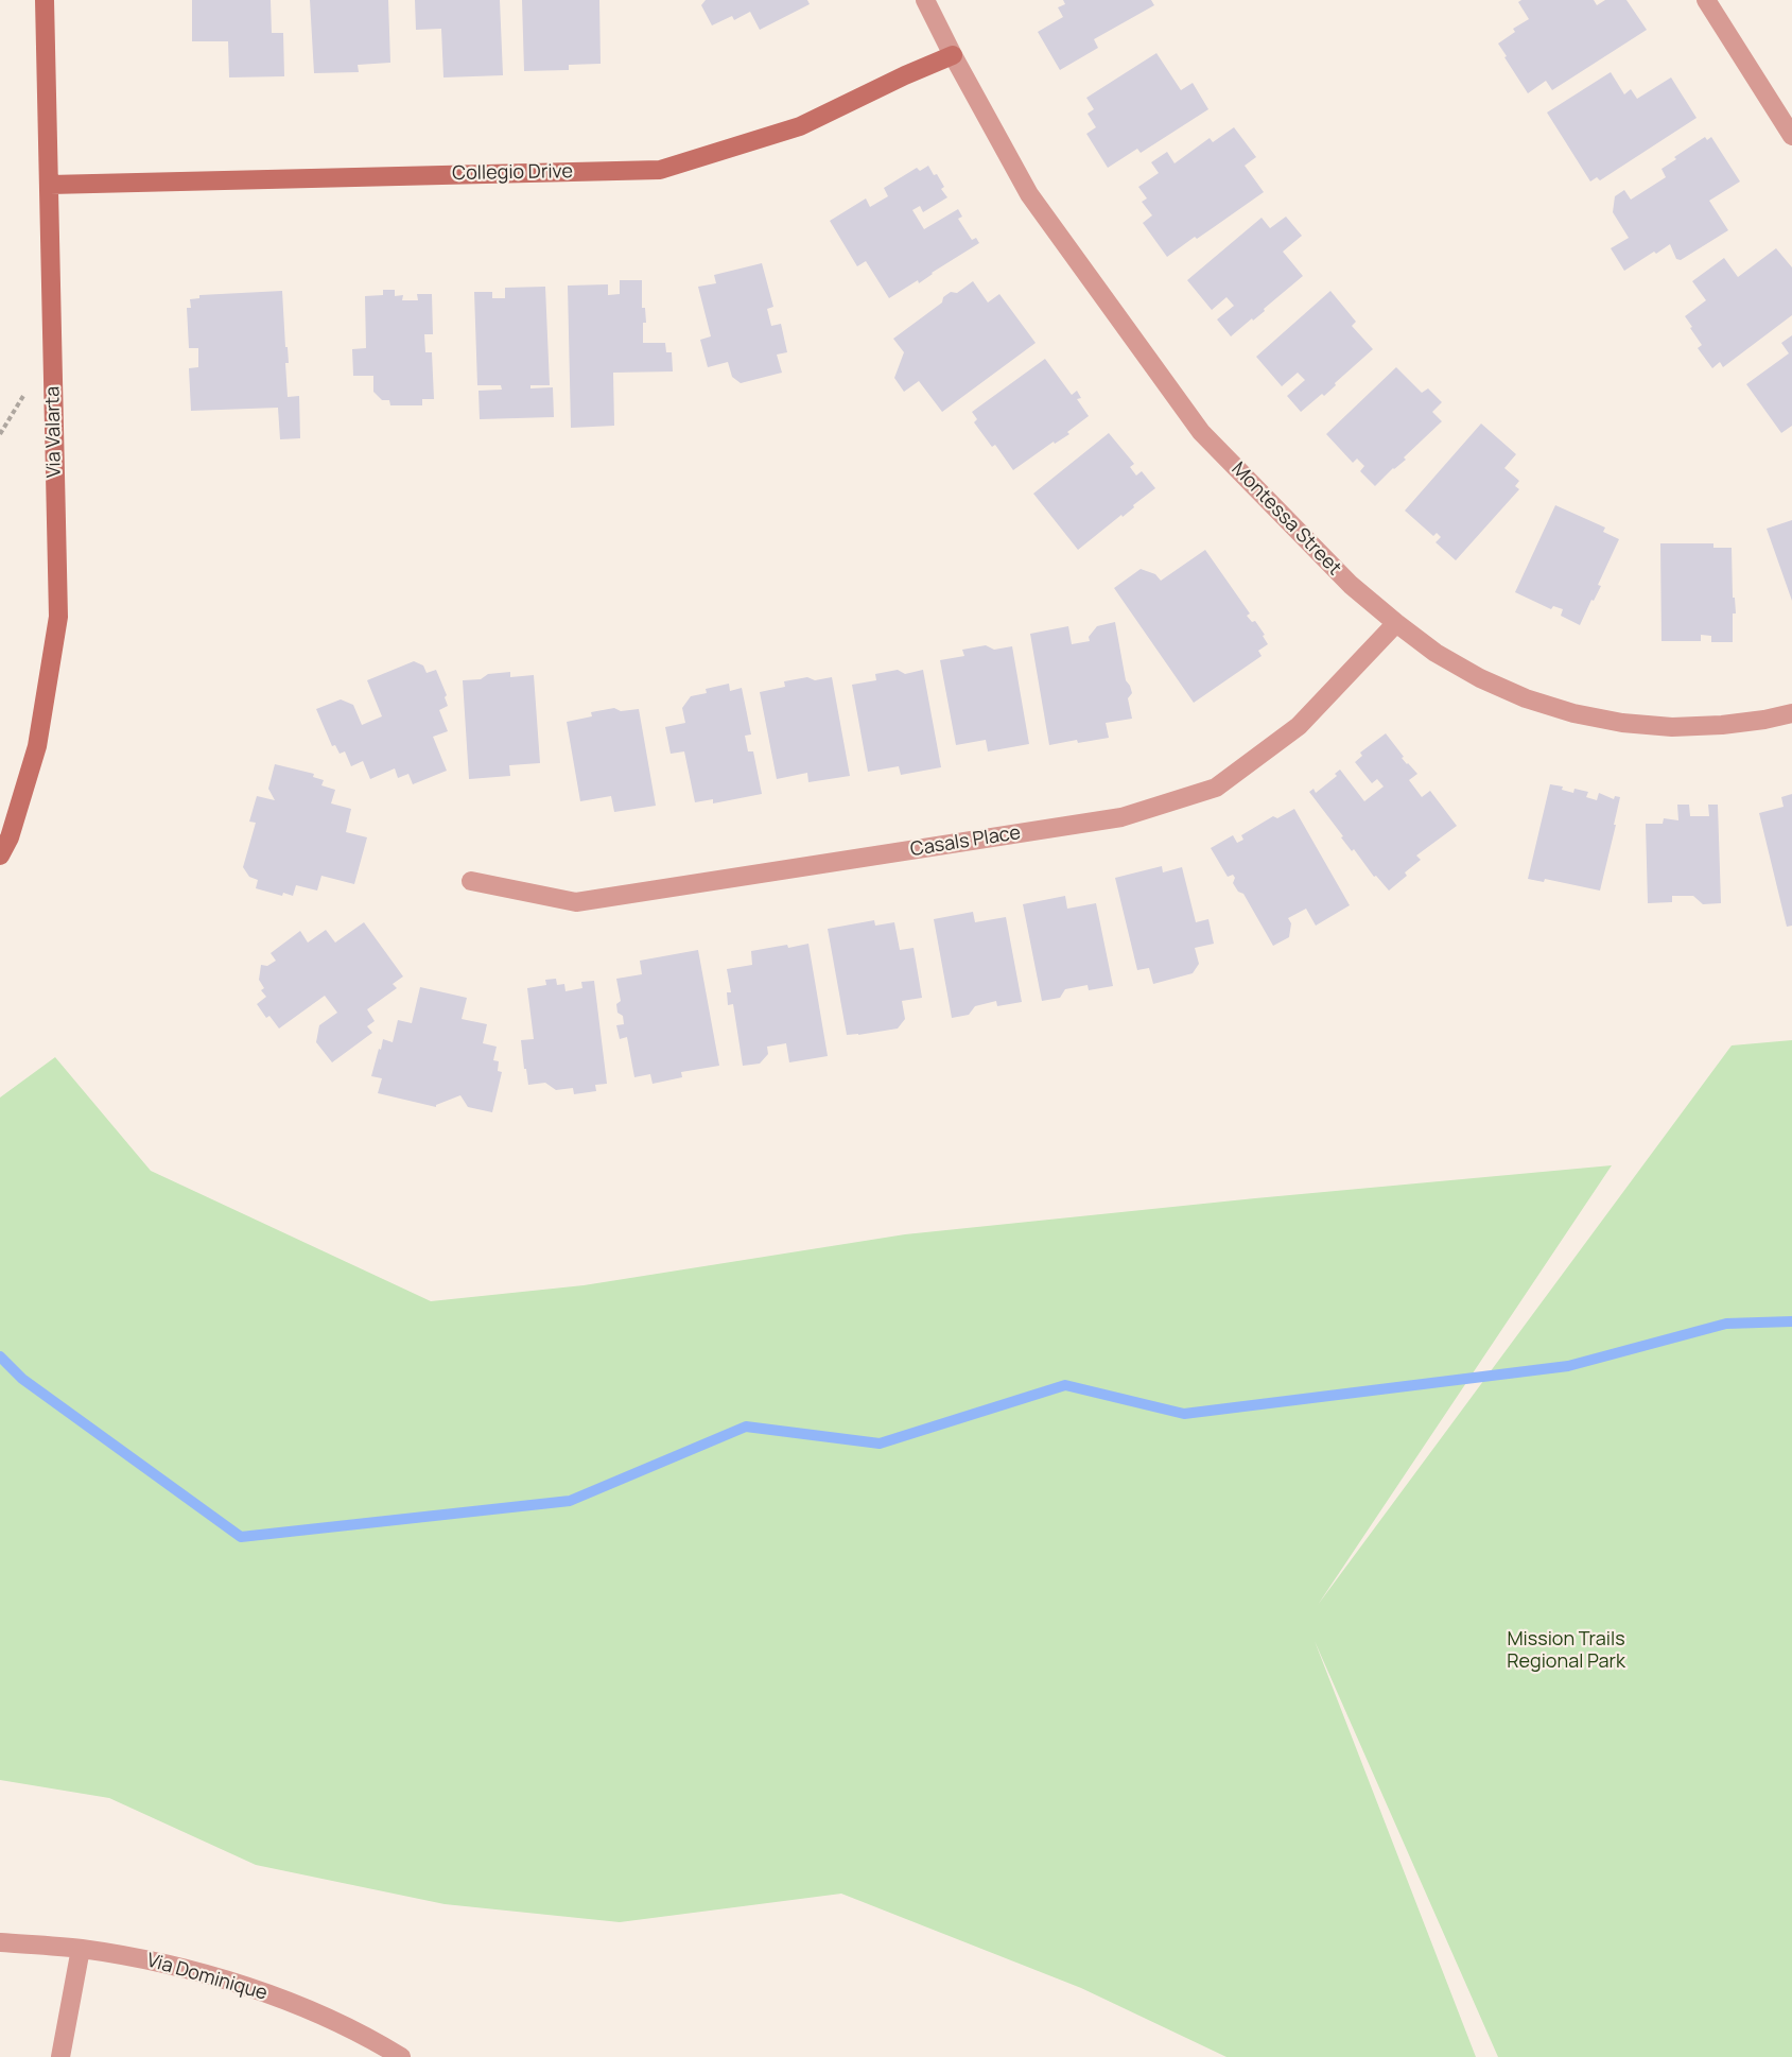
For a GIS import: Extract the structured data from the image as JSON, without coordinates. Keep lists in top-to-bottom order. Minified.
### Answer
{"streets":{"street":["Collegio Drive","Via Valarta","Montessa Street","Casals Place","Via Dominique"]},"crossings":[["Collegio Drive","Via Valarta"],["Collegio Drive","Montessa Street"],["Montessa Street","Casals Place"]],"parks":["Mission Trails Regional Park"]}
